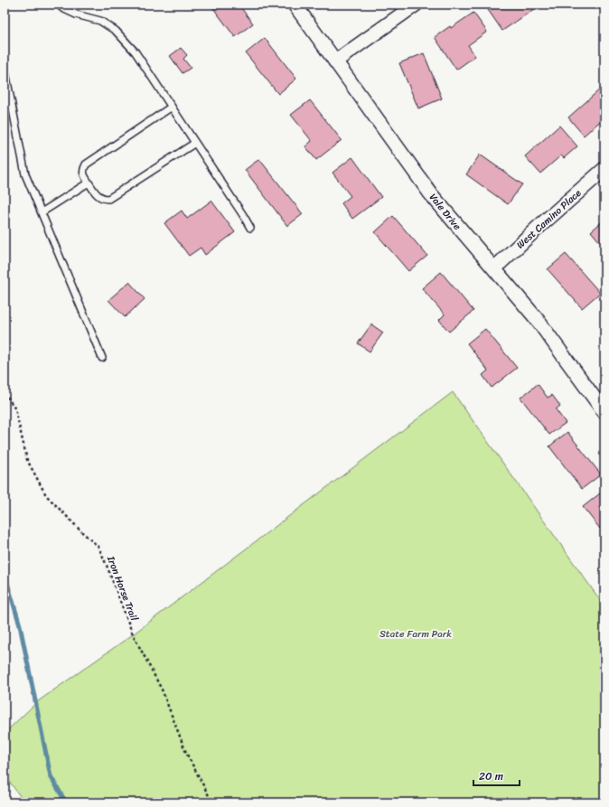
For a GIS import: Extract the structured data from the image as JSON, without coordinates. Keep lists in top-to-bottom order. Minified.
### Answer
{"streets":{"street":["Vale Drive","West Camino Place"],"path":["Iron Horse Trail"]},"crossings":[["Vale Drive","West Camino Place"]],"parks":["State Farm Park"],"scale_bar":"20 m"}
